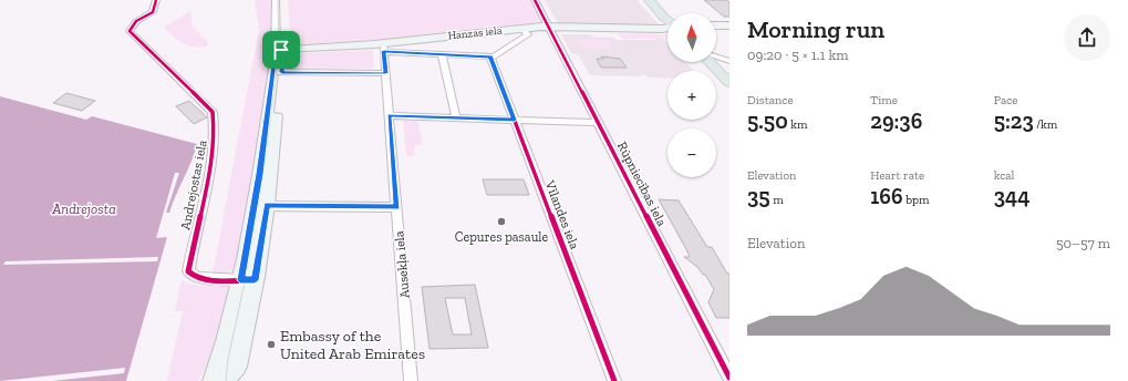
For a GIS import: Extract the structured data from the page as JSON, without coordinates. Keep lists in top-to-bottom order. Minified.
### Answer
{"streets":{"main road":["Hanzas iela"],"street":["Rūpniecības iela","Andrejostas iela","Vīlandes iela","Ausekļa iela"]},"crossings":[["Hanzas iela","Rūpniecības iela"],["Hanzas iela","Ausekļa iela"]],"water":["Andrejosta"],"places":["Cepures pasaule","Embassy of the United Arab Emirates"],"north":"top","page":{"heading":["Morning run","09:20 · 5 × 1.1 km"],"map_buttons":["+","−"],"stats":[["Distance","5.50 km"],["Time","29:36"],["Pace","5:23 /km"],["Elevation","35 m"],["Heart rate","166 bpm"],["kcal","344"]],"chart":["Elevation","50–57 m"]}}
